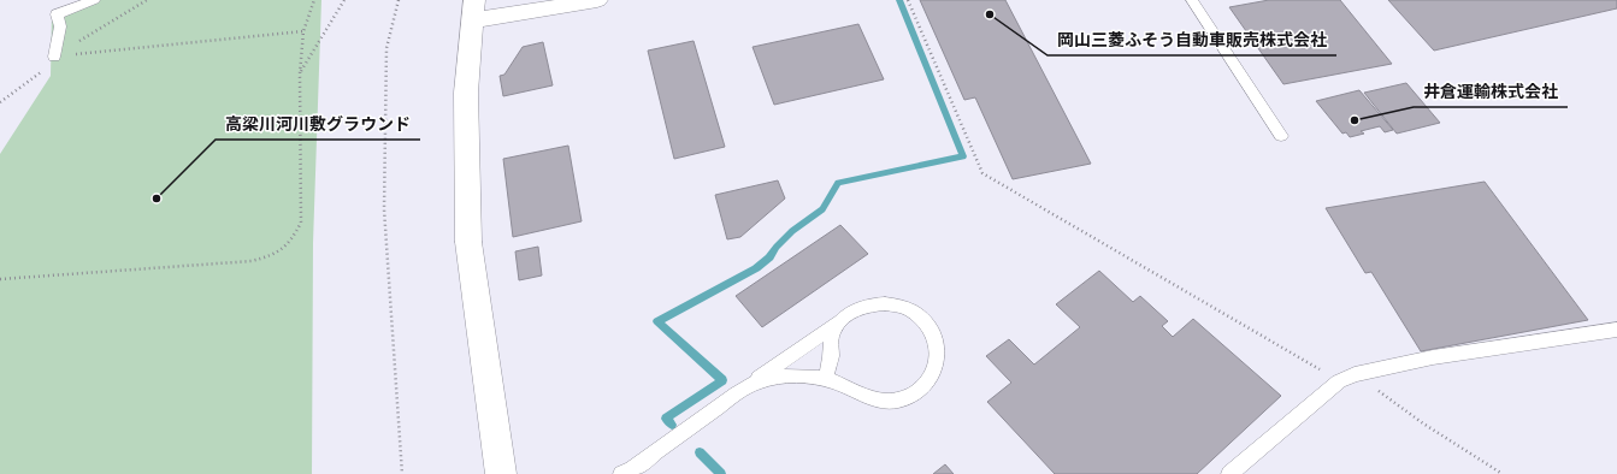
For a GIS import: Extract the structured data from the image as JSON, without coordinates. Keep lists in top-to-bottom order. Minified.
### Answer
{"places":["岡山三菱ふそう自動車販売株式会社","井倉運輸株式会社","高梁川河川敷グラウンド"]}
